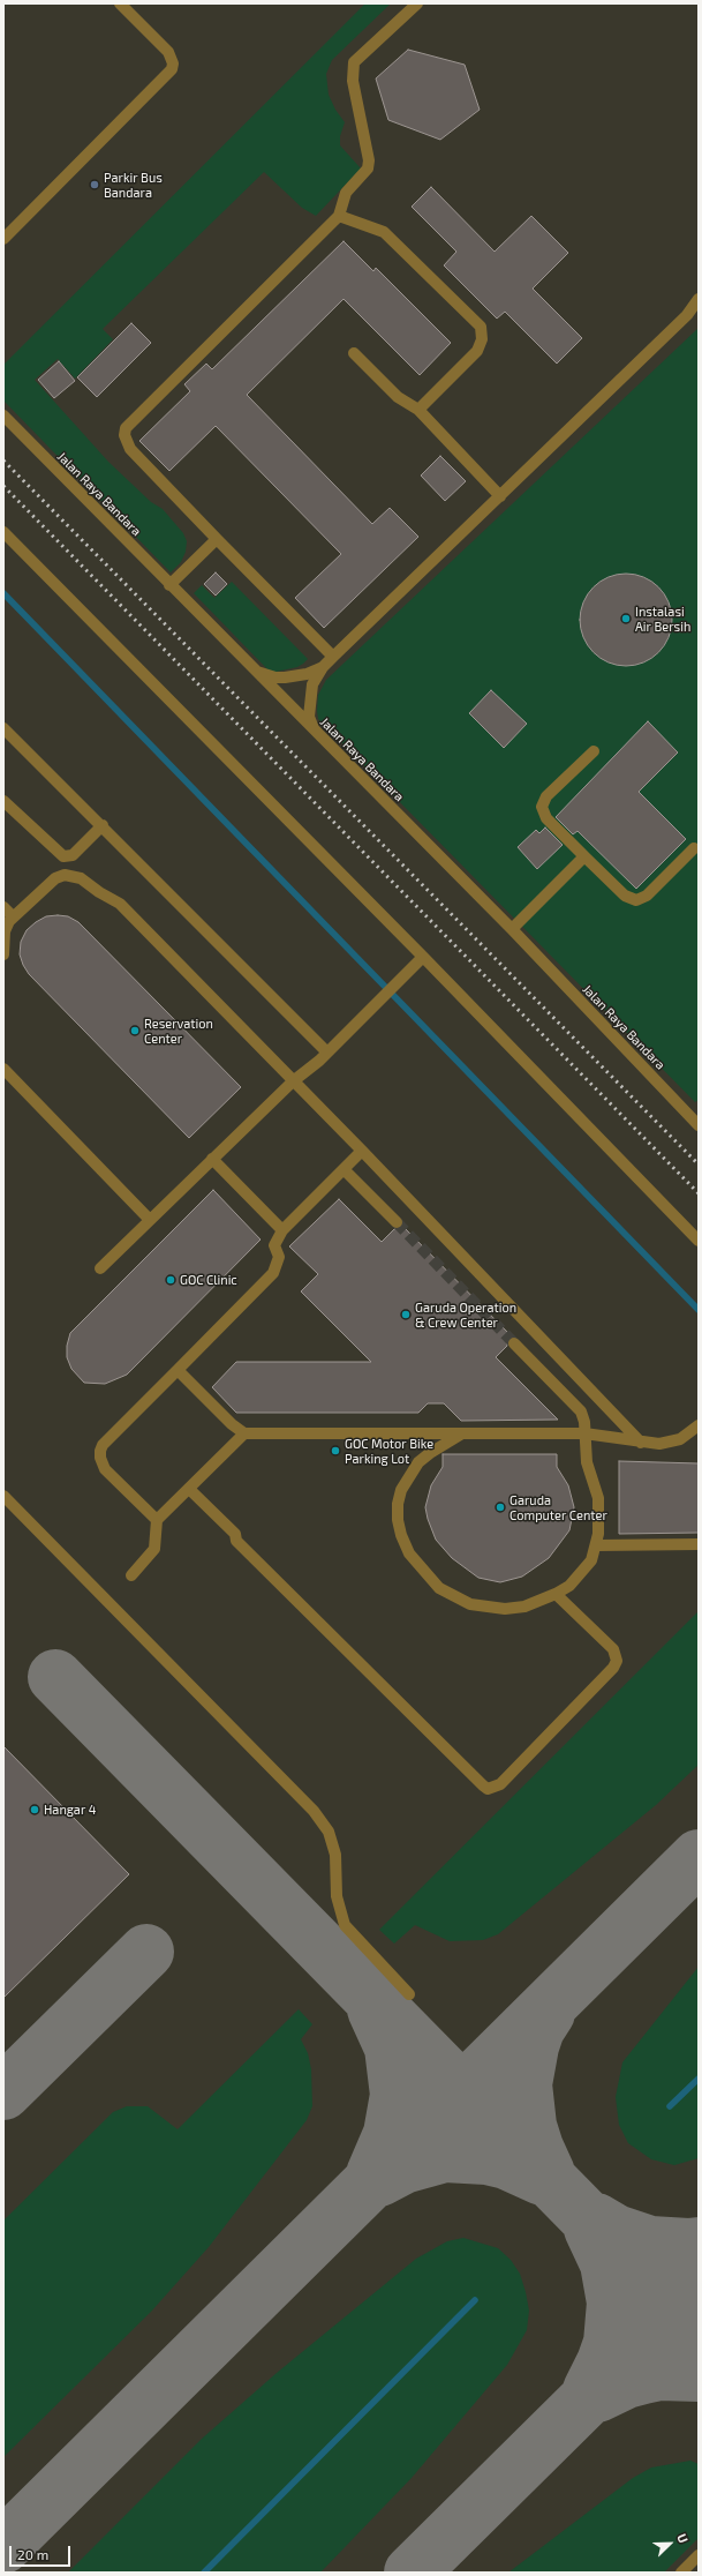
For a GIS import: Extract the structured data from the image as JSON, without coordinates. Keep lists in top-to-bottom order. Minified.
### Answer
{"streets":{"street":["Jalan Raya Bandara"]},"places":["Parkir Bus Bandara","Instalasi Air Bersih","Reservation Center","GOC Clinic","Garuda Operation & Crew Center","GOC Motor Bike Parking Lot","Garuda Computer Center","Hangar 4"],"scale_bar":"20 m","north":"top right"}
